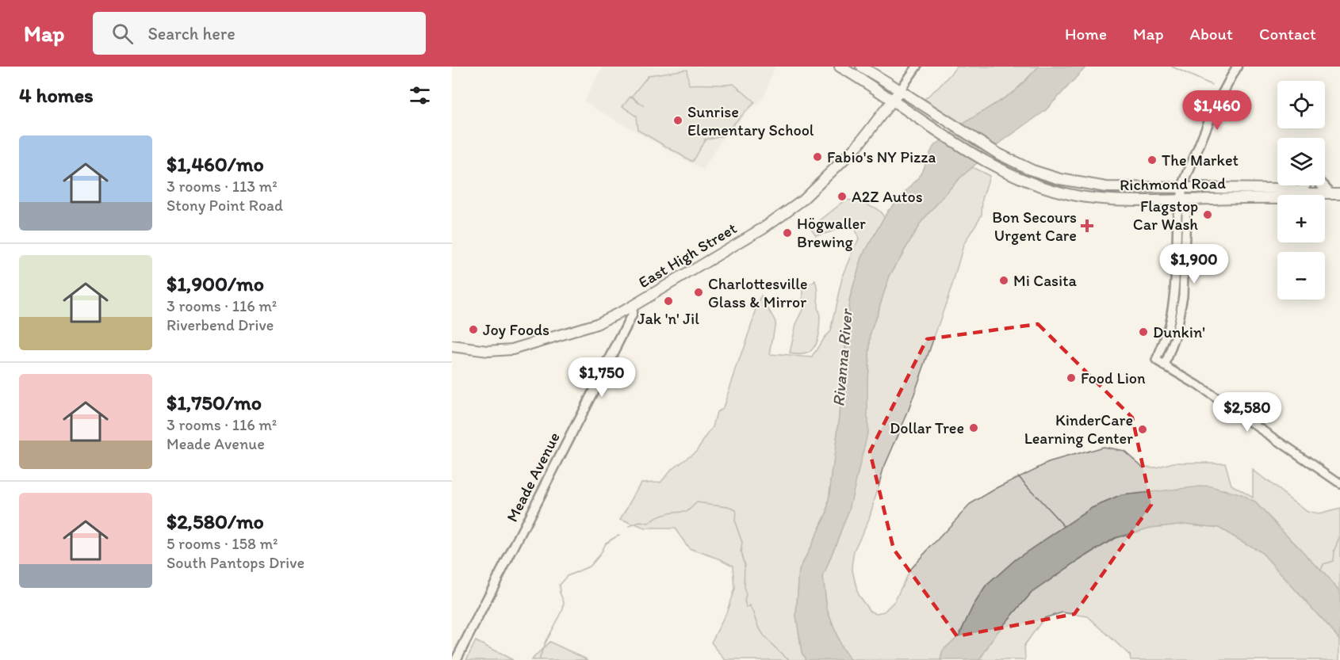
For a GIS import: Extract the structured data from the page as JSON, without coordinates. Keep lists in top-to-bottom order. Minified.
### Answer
{"streets":{"main road":["Richmond Road","East High Street","Meade Avenue"]},"crossings":[["Richmond Road","East High Street"],["East High Street","Meade Avenue"]],"water":["Rivanna River"],"places":{"other":["Sunrise Elementary School","Fabio's NY Pizza","The Market","A2Z Autos","Flagstop Car Wash","Högwaller Brewing","Mi Casita","Charlottesville Glass & Mirror","Jak 'n' Jil","Joy Foods","Dunkin'","Food Lion","Dollar Tree","KinderCare Learning Center"],"health":["Bon Secours Urgent Care"]},"page":{"header":"Map","search":"Search here","nav":["Home","Map","About","Contact"],"heading":"4 homes","map_buttons":["+","−"],"price":["$1,460","$1,900","$1,750","$2,580"],"list":[{"name":"$1,460/mo","note":"3 rooms · 113 m² · Stony Point Road"},{"name":"$1,900/mo","note":"3 rooms · 116 m² · Riverbend Drive"},{"name":"$1,750/mo","note":"3 rooms · 116 m² · Meade Avenue"},{"name":"$2,580/mo","note":"5 rooms · 158 m² · South Pantops Drive"}]}}
